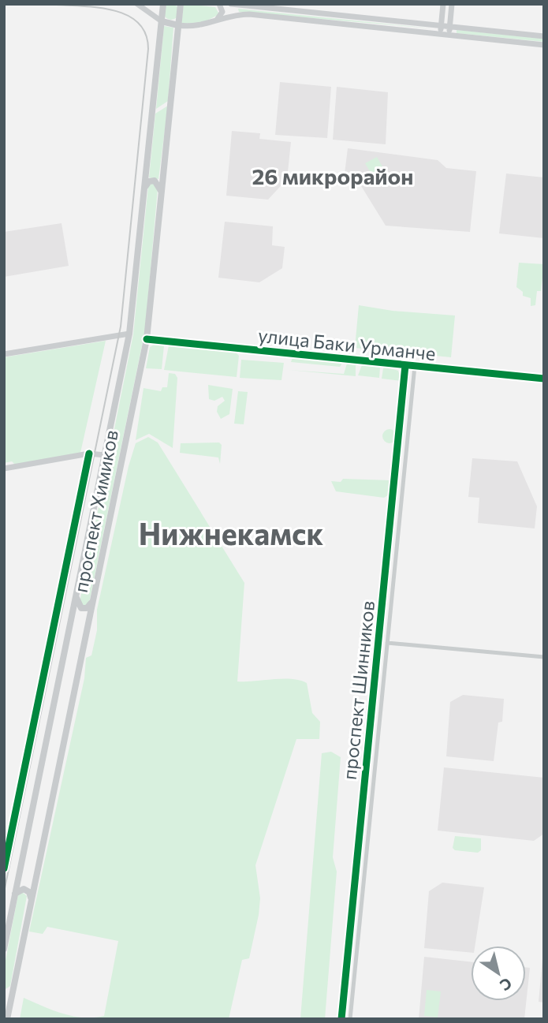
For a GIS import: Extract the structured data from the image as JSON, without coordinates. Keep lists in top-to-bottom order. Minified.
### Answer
{"streets":{"main road":["улица Баки Урманче","проспект Химиков"],"street":["проспект Шинников"]},"crossings":[["улица Баки Урманче","проспект Химиков"],["улица Баки Урманче","проспект Шинников"]],"districts":["26 микрорайон","Нижнекамск"],"north":"bottom right"}
